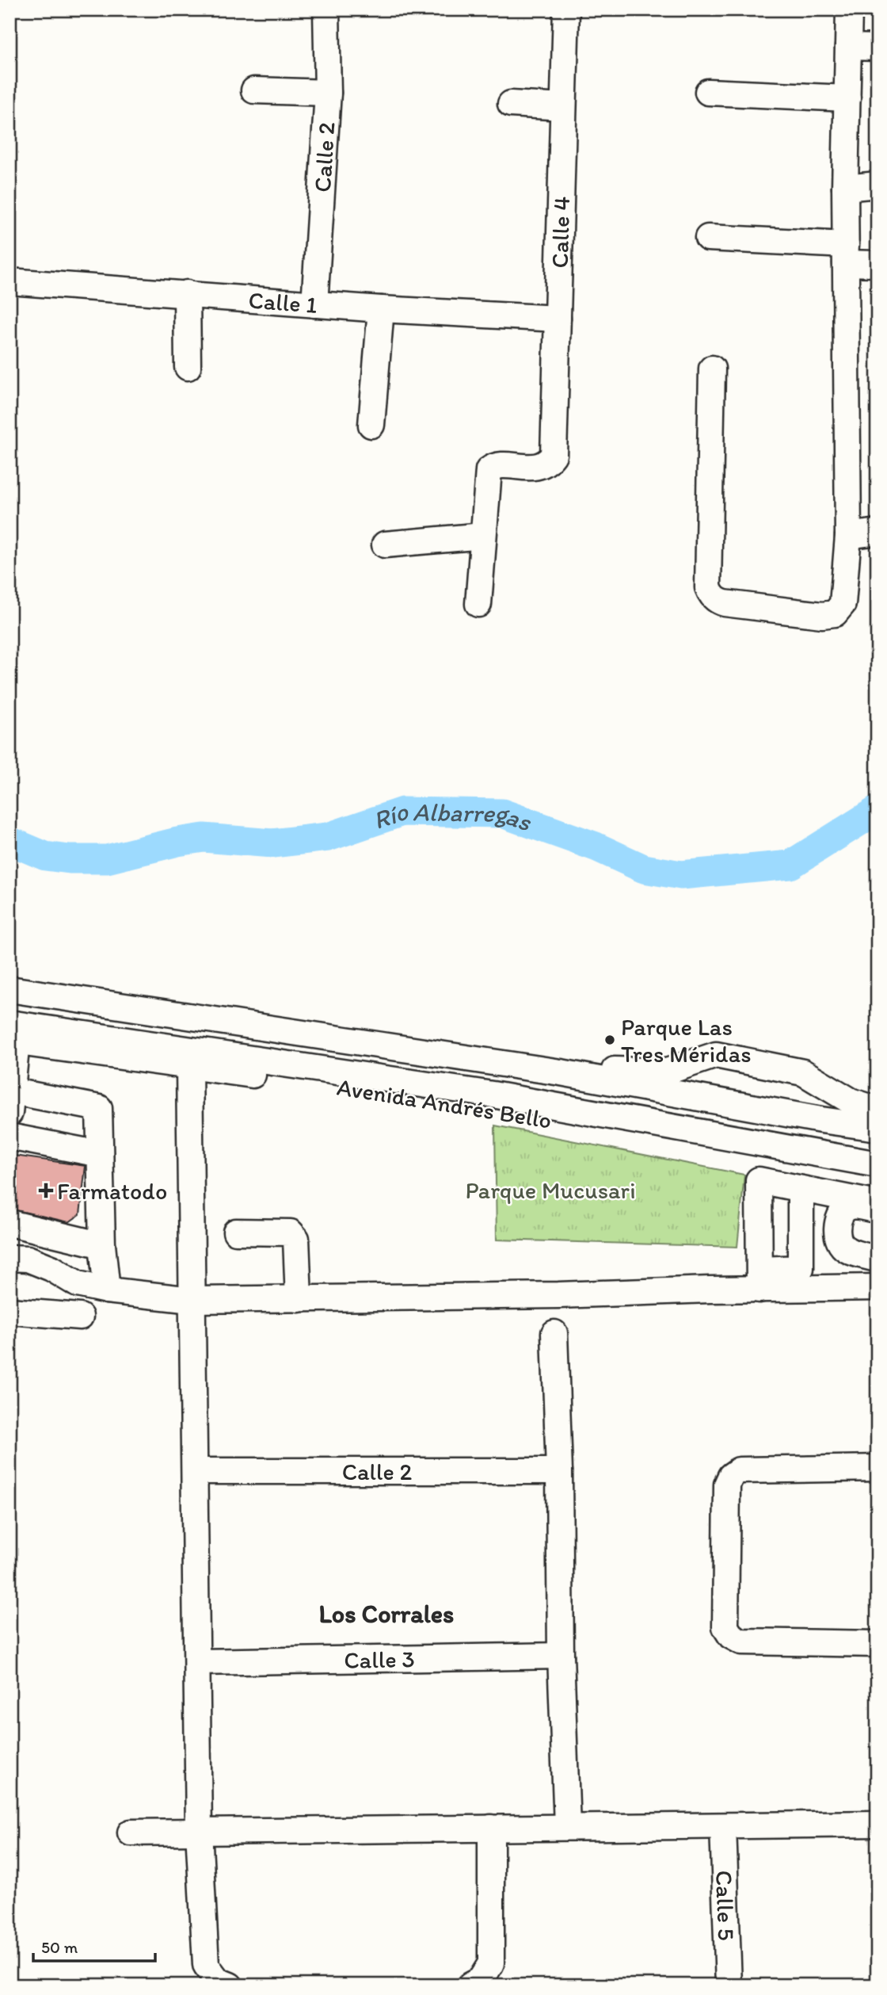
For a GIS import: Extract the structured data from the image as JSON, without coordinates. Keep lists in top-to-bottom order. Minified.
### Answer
{"streets":{"street":["Calle 2","Calle 4","Calle 1","Avenida Andrés Bello","Calle 3","Calle 5"]},"crossings":[["Calle 2","Calle 1"],["Calle 4","Calle 1"]],"districts":["Los Corrales"],"water":["Río Albarregas"],"parks":["Parque Mucusari"],"places":{"other":["Parque Las Tres Méridas"],"health":["Farmatodo"]},"scale_bar":"50 m"}
